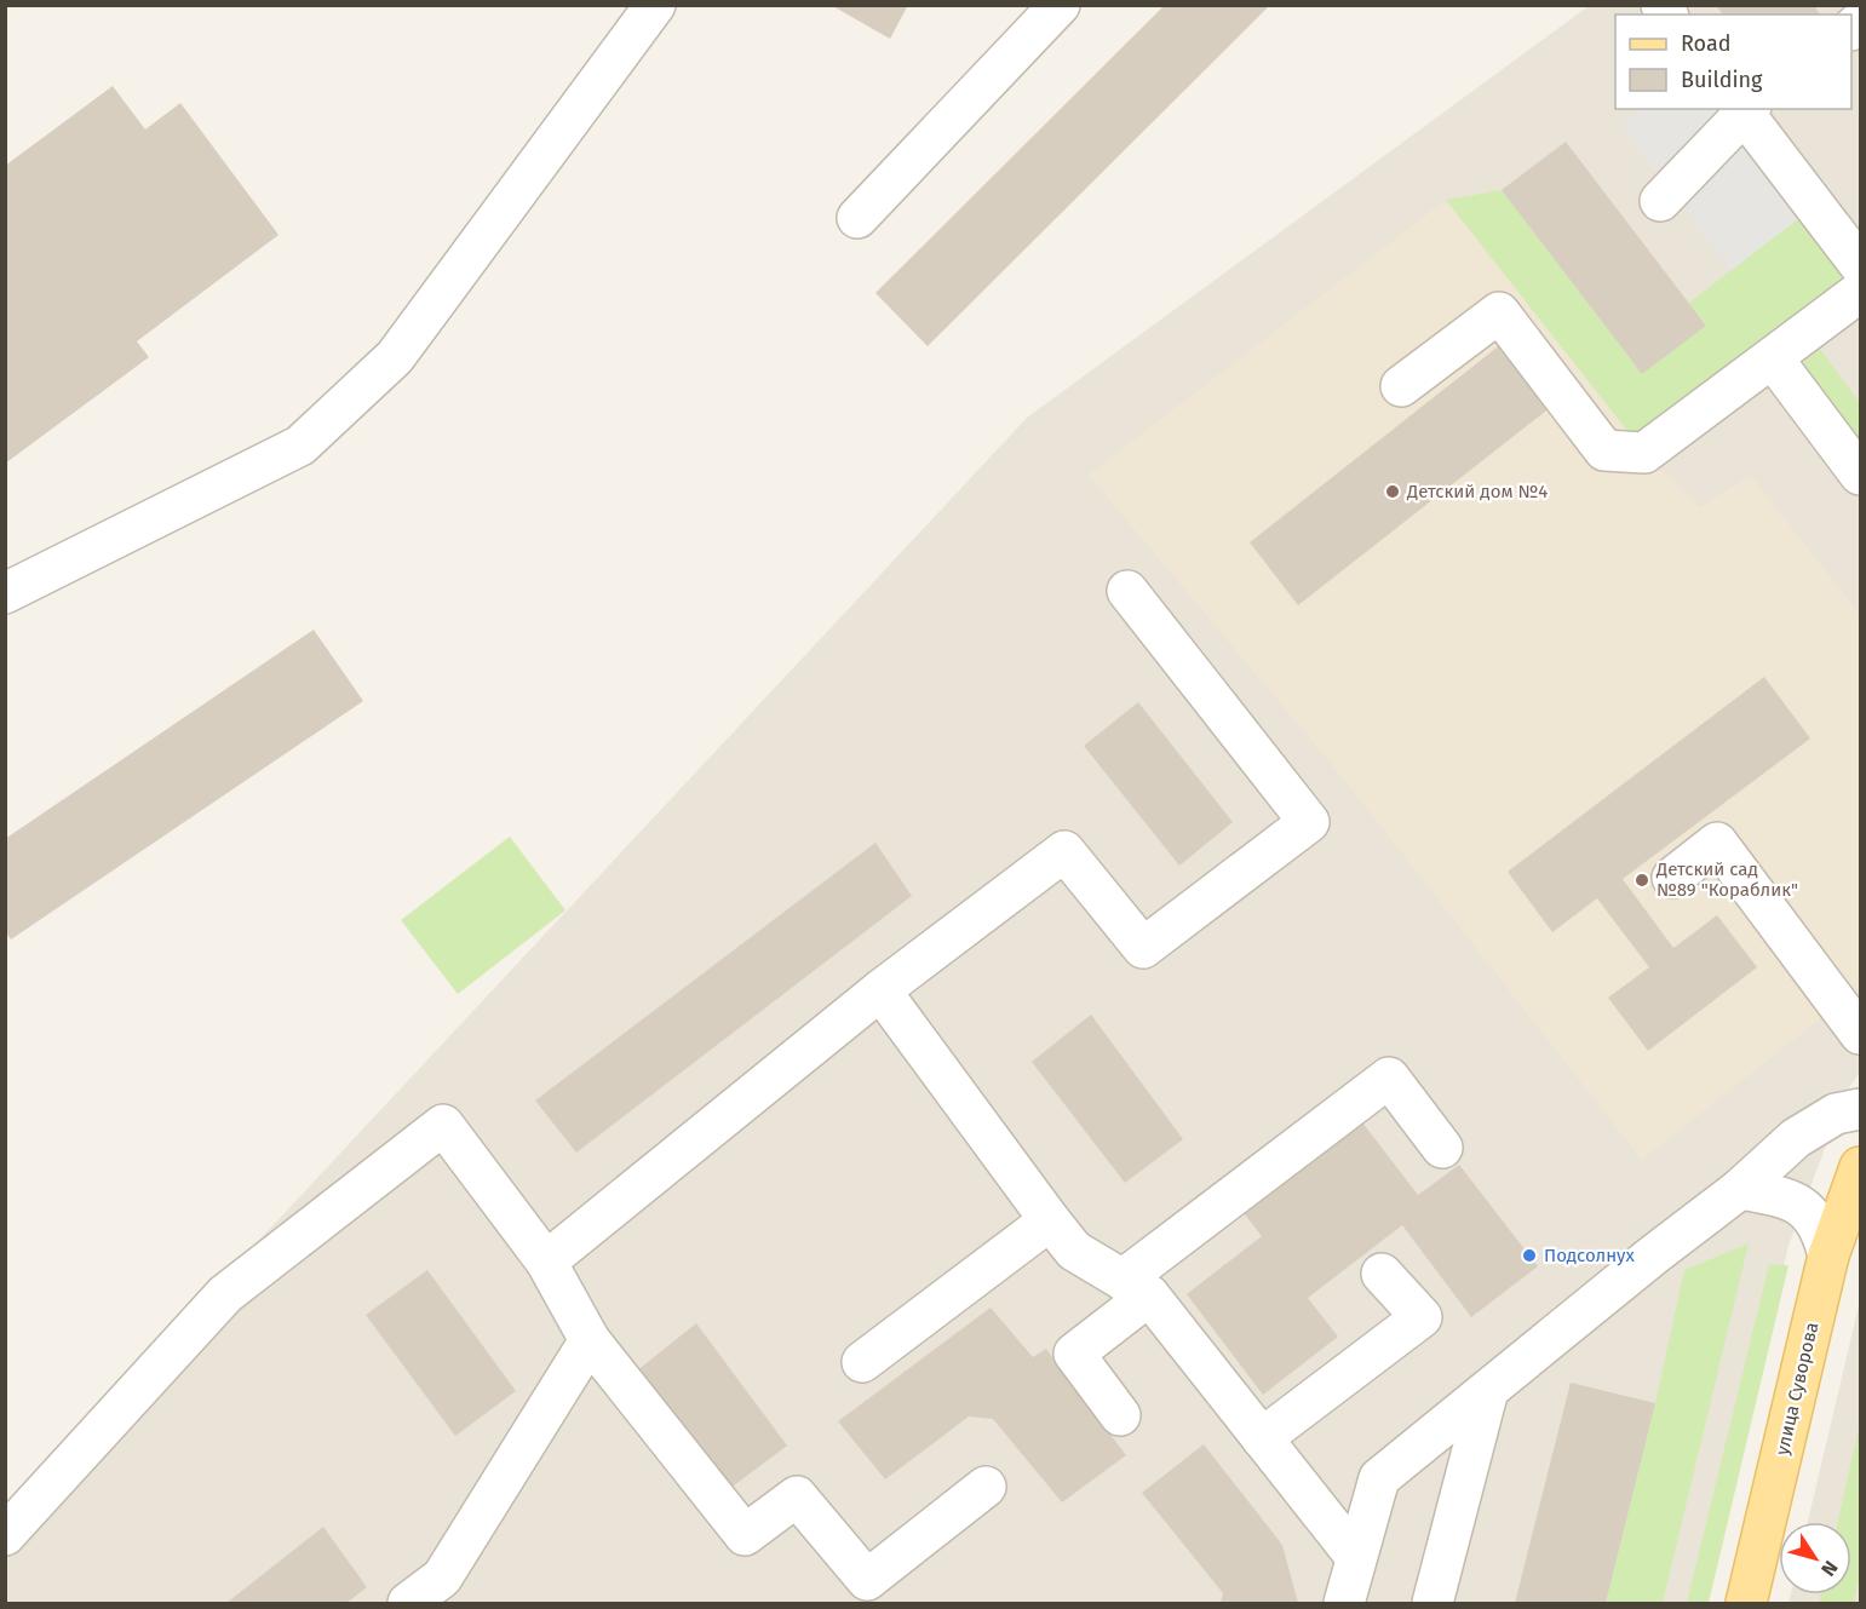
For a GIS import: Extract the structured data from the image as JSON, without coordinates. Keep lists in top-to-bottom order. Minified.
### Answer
{"streets":{"main road":["улица Суворова"]},"places":["Детский дом №4","Детский сад №89 \"Кораблик\"","Подсолнух"],"legend":["Road","Building"],"north":"bottom right"}
